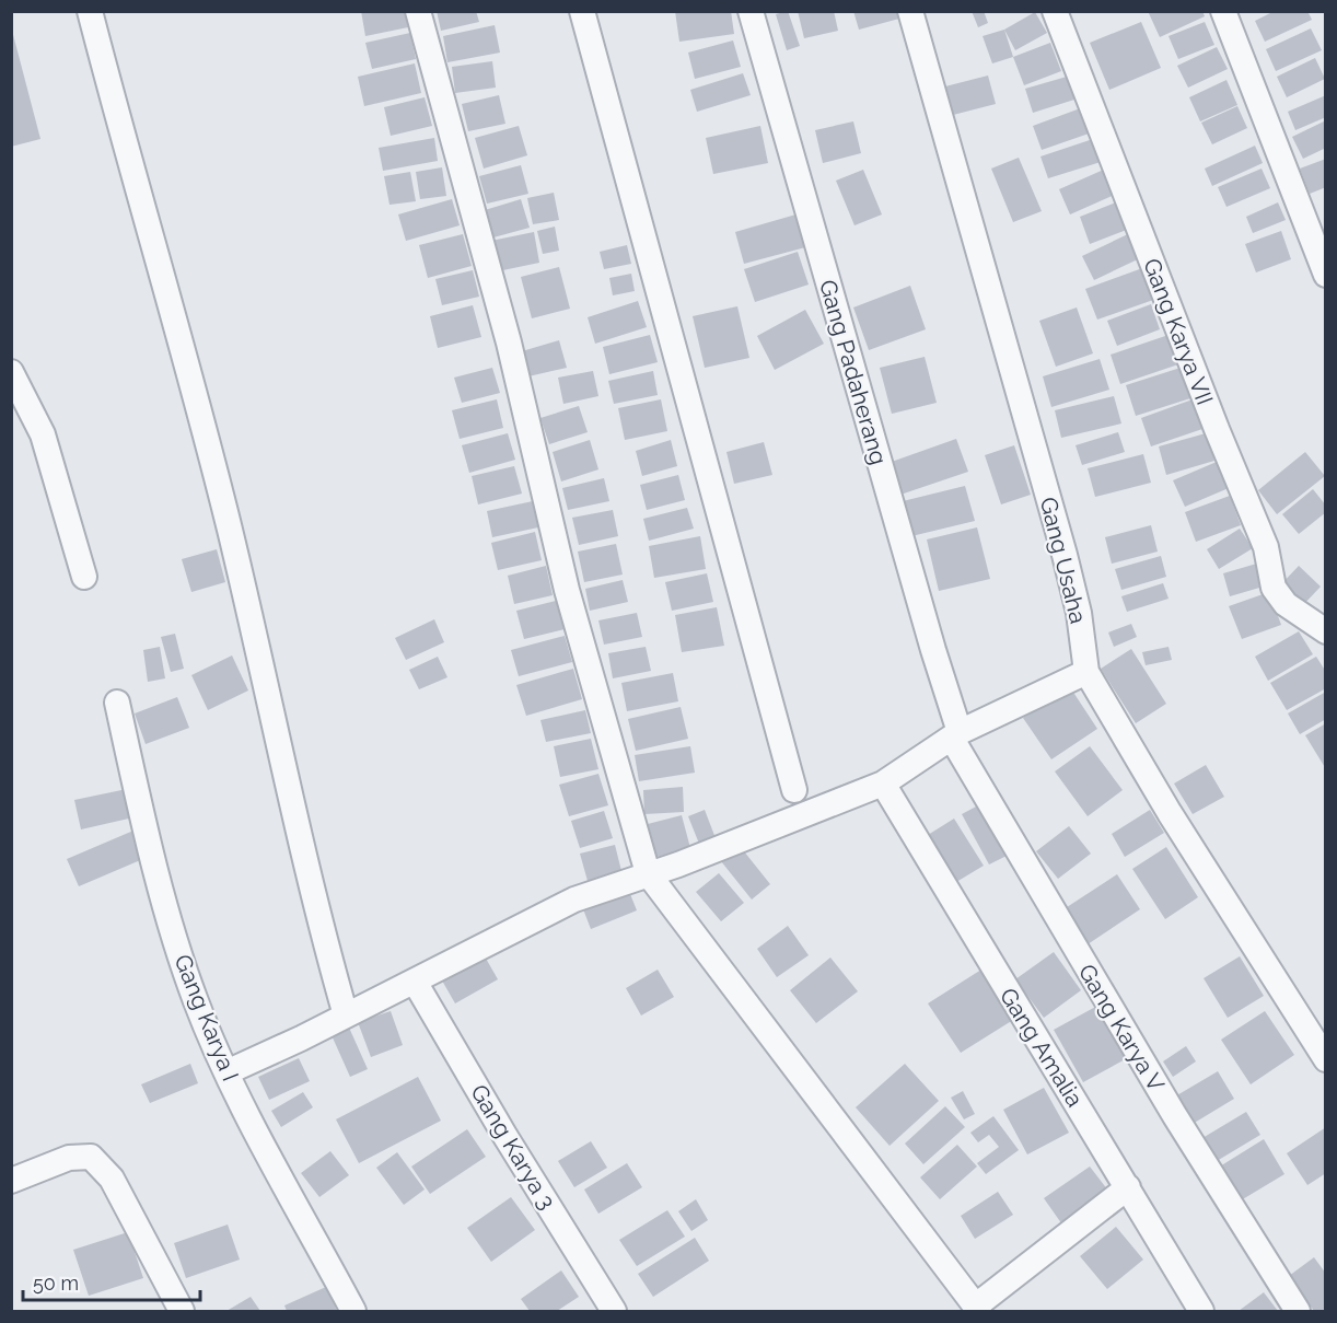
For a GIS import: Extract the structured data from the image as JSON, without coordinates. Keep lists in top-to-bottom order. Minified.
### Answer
{"streets":{"street":["Gang Karya VII","Gang Padaherang","Gang Usaha","Gang Karya I","Gang Karya V","Gang Amalia","Gang Karya 3"]},"crossings":[["Gang Padaherang","Gang Karya V"]],"scale_bar":"50 m"}
